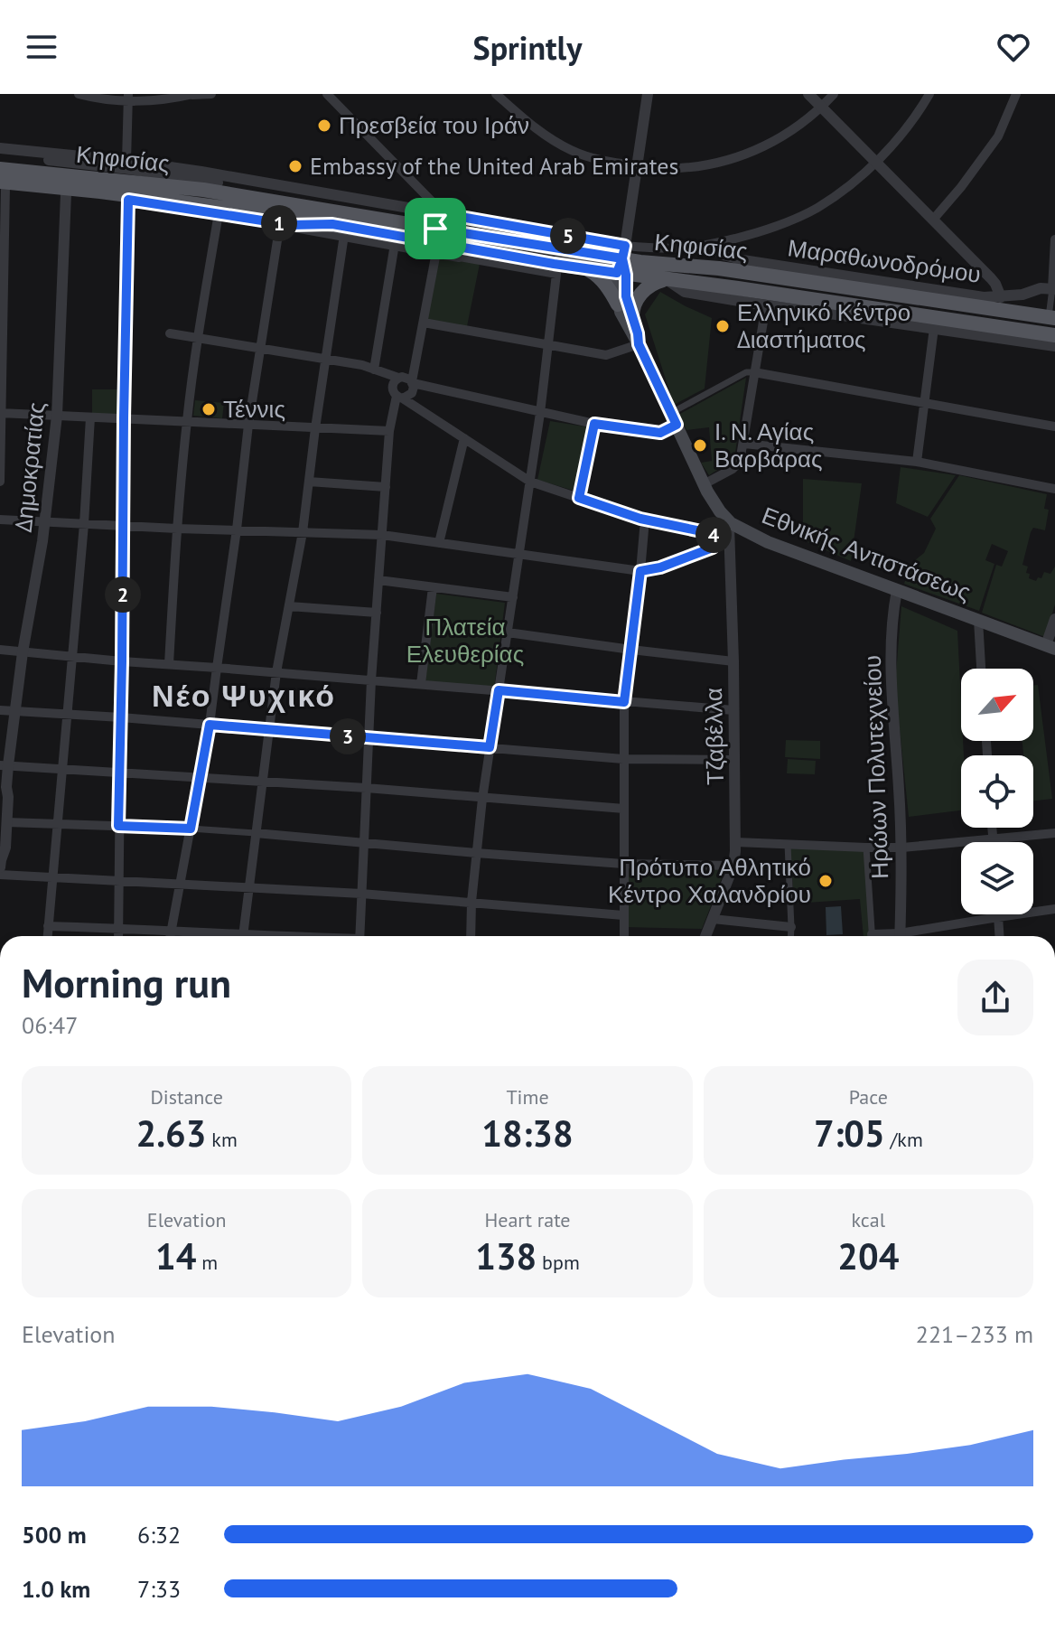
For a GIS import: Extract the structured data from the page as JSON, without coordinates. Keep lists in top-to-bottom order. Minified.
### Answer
{"streets":{"main road":["Κηφισίας","Εθνικής Αντιστάσεως"],"street":["Μαραθωνοδρόμου","Δημοκρατίας","Τζαβέλλα","Ηρώων Πολυτεχνείου"]},"crossings":[["Κηφισίας","Εθνικής Αντιστάσεως"],["Εθνικής Αντιστάσεως","Τζαβέλλα"],["Εθνικής Αντιστάσεως","Ηρώων Πολυτεχνείου"]],"districts":["Νέο Ψυχικό"],"parks":["Πλατεία Ελευθερίας"],"places":["Πρεσβεία του Ιράν","Embassy of the United Arab Emirates","Ελληνικό Κέντρο Διαστήματος","Τέννις","Ι. Ν. Αγίας Βαρβάρας","Πρότυπο Αθλητικό Κέντρο Χαλανδρίου"],"north":"top right","page":{"header":"Sprintly","pins":["1","5","4","2","3"],"heading":["Morning run","06:47"],"stats":[["Distance","2.63 km"],["Time","18:38"],["Pace","7:05 /km"],["Elevation","14 m"],["Heart rate","138 bpm"],["kcal","204"]],"chart":["Elevation","221–233 m"],"list":[{"name":"500 m","note":"6:32"},{"name":"1.0 km","note":"7:33"}]}}
